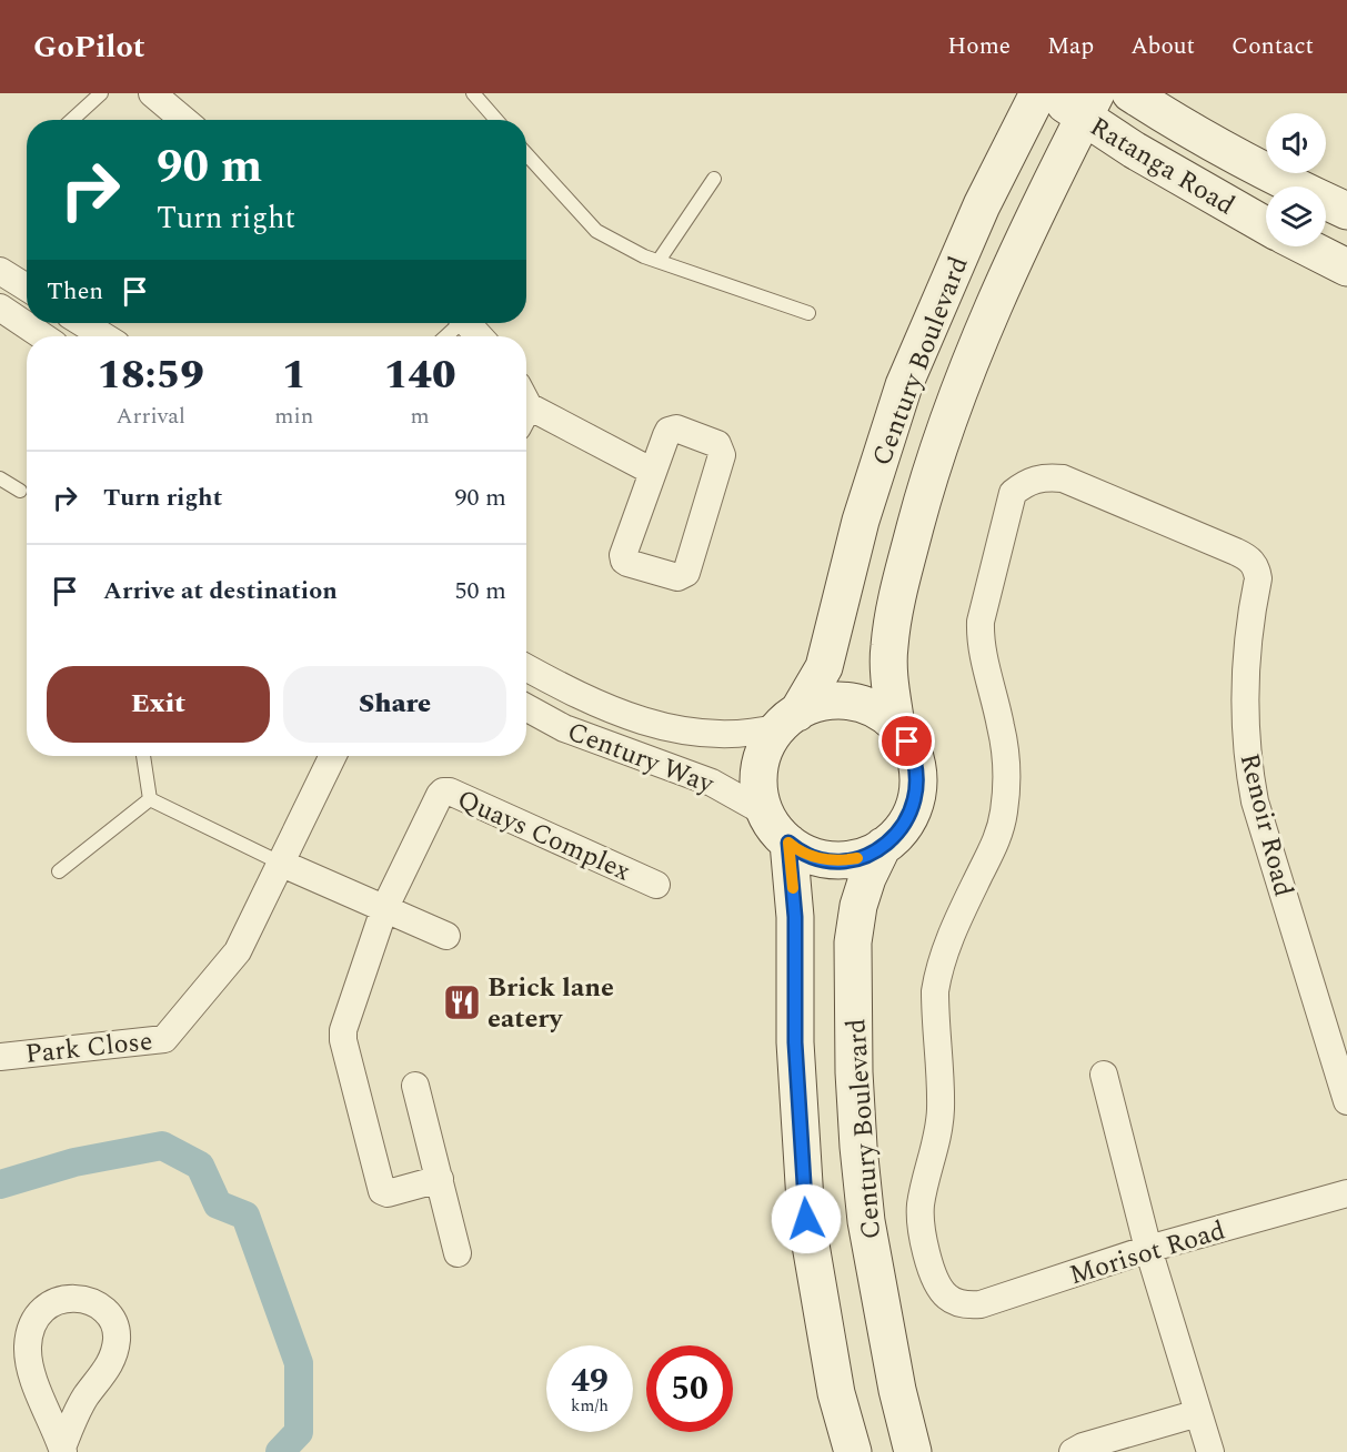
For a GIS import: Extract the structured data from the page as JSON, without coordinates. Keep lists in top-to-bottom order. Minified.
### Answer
{"streets":{"main road":["Ratanga Road","Century Boulevard"],"street":["Century Way","Renoir Road","Quays Complex","Park Close","Morisot Road"]},"crossings":[["Ratanga Road","Century Boulevard"],["Century Boulevard","Century Way"],["Renoir Road","Morisot Road"]],"places":{"restaurant":["Brick lane eatery"]},"page":{"header":"GoPilot","nav":["Home","Map","About","Contact"],"turn":["90 m","Turn right"],"then":"Then","eta":["18:59","Arrival","1","min","140","m"],"list":[{"name":"Turn right","value":"90 m"},{"name":"Arrive at destination","value":"50 m"}],"buttons":["Exit","Share"],"speed":"49 km/h","limit":"50"}}
